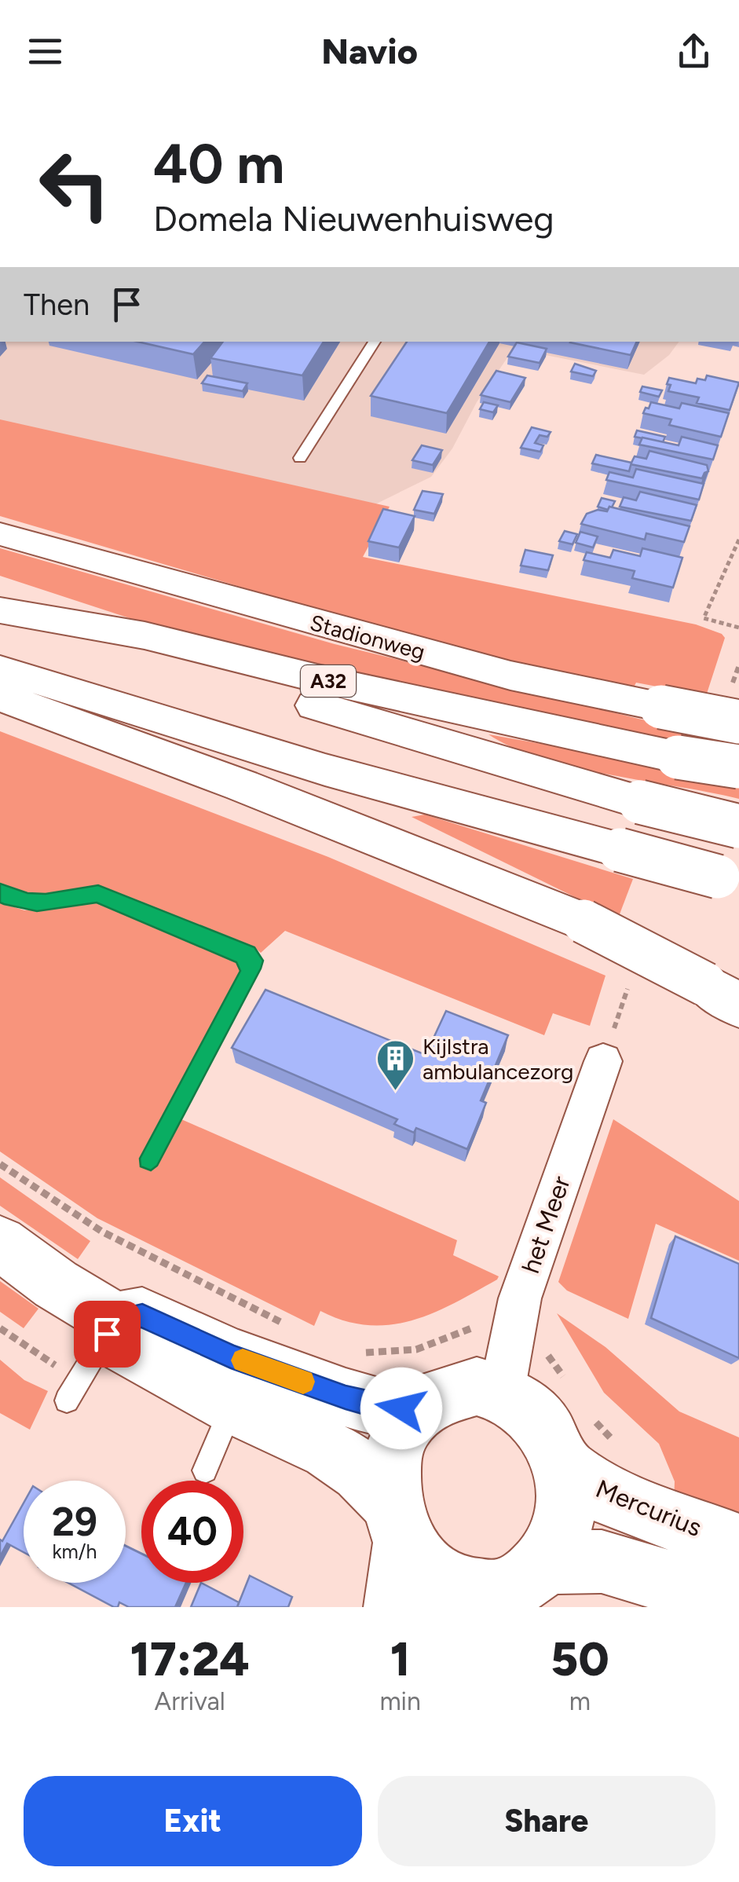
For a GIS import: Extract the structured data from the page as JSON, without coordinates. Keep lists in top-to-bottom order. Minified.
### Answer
{"streets":{"main road":["Stadionweg","A32","Mercurius"],"street":["het Meer"]},"crossings":[["het Meer","Mercurius"]],"places":{"building":["Kijlstra ambulancezorg"]},"page":{"header":"Navio","turn":["40 m","Domela Nieuwenhuisweg"],"then":"Then","speed":"29 km/h","limit":"40","eta":["17:24","Arrival","1","min","50","m"],"buttons":["Exit","Share"]}}
